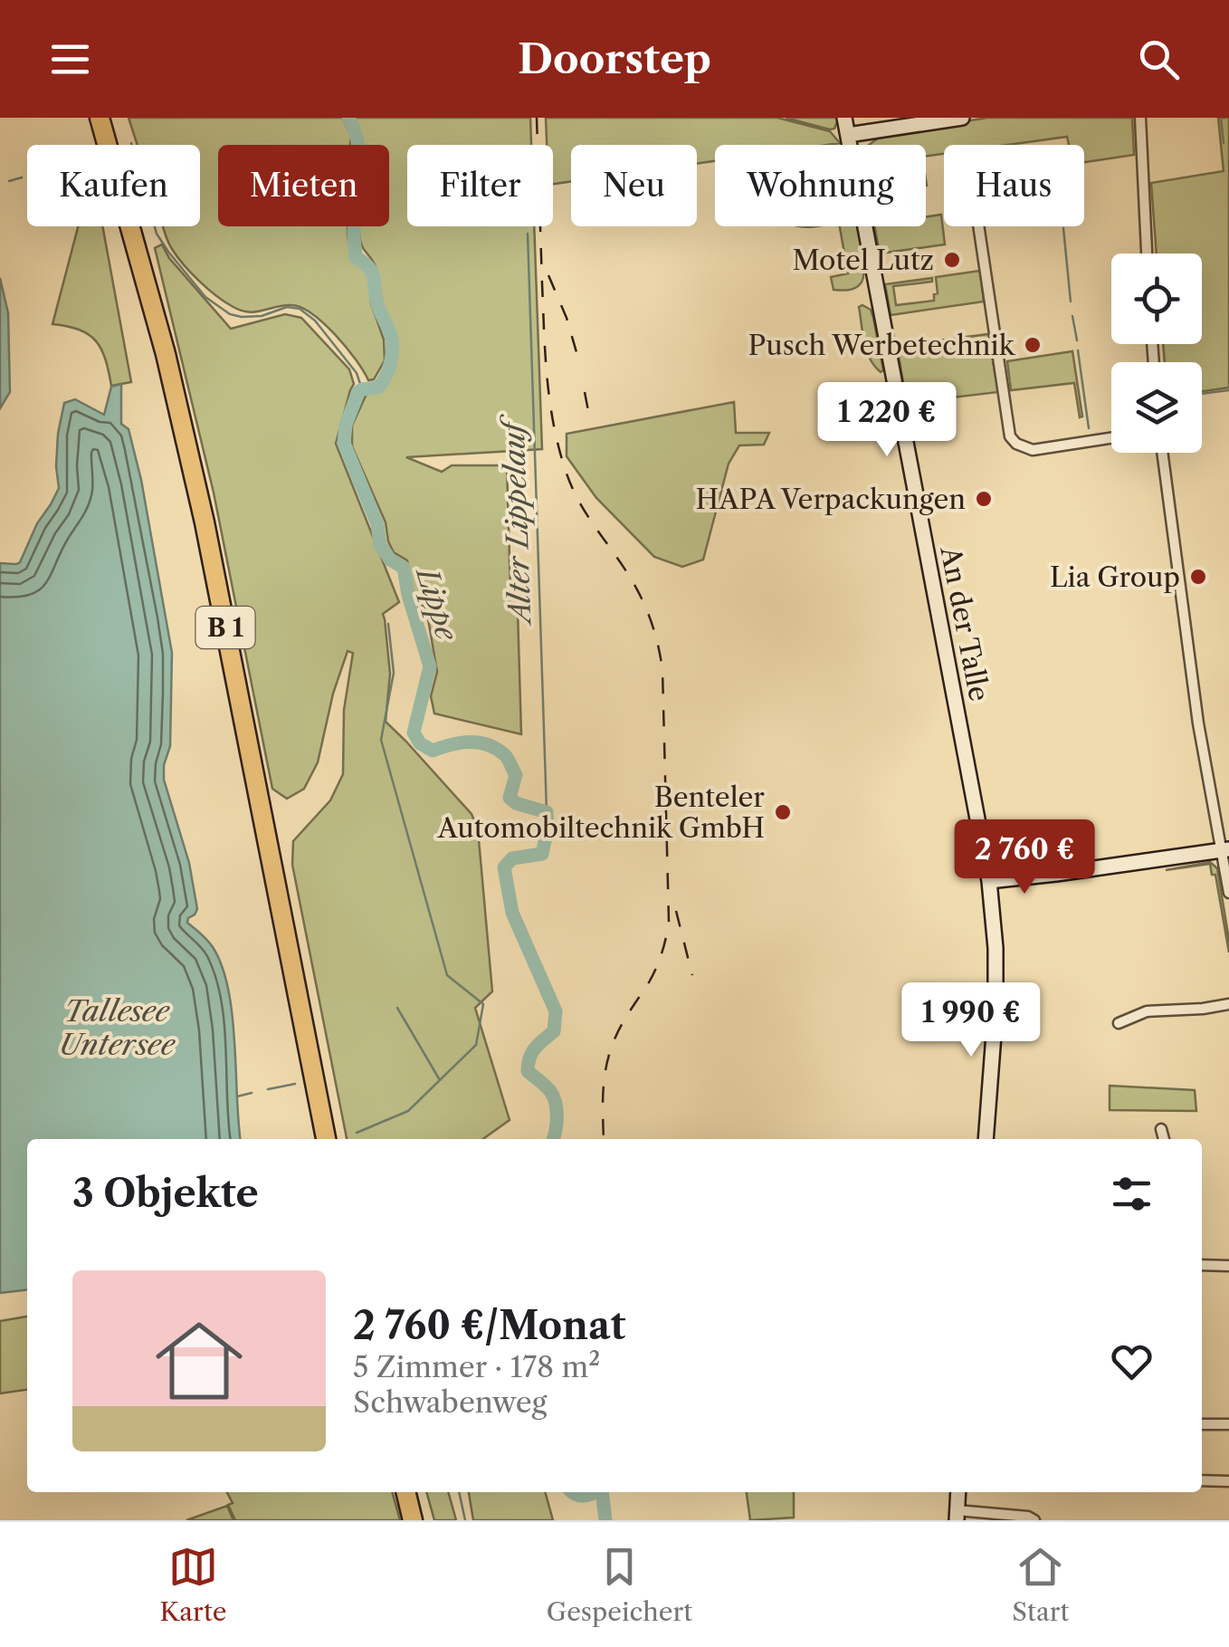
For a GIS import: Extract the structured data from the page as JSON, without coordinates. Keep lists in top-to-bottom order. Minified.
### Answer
{"streets":{"highway":["B 1"],"street":["An der Talle"]},"water":["Alter Lippelauf","Lippe","Tallesee Untersee"],"places":["Motel Lutz","Pusch Werbetechnik","HAPA Verpackungen","Lia Group","Benteler Automobiltechnik GmbH"],"page":{"header":"Doorstep","chip":["Kaufen","Mieten","Filter","Neu","Wohnung","Haus"],"price":["1 220 €","2 760 €","1 990 €"],"heading":"3 Objekte","list":[{"name":"2 760 €/Monat","note":"5 Zimmer · 178 m² · Schwabenweg"}],"tabs":["Karte","Gespeichert","Start"]}}
